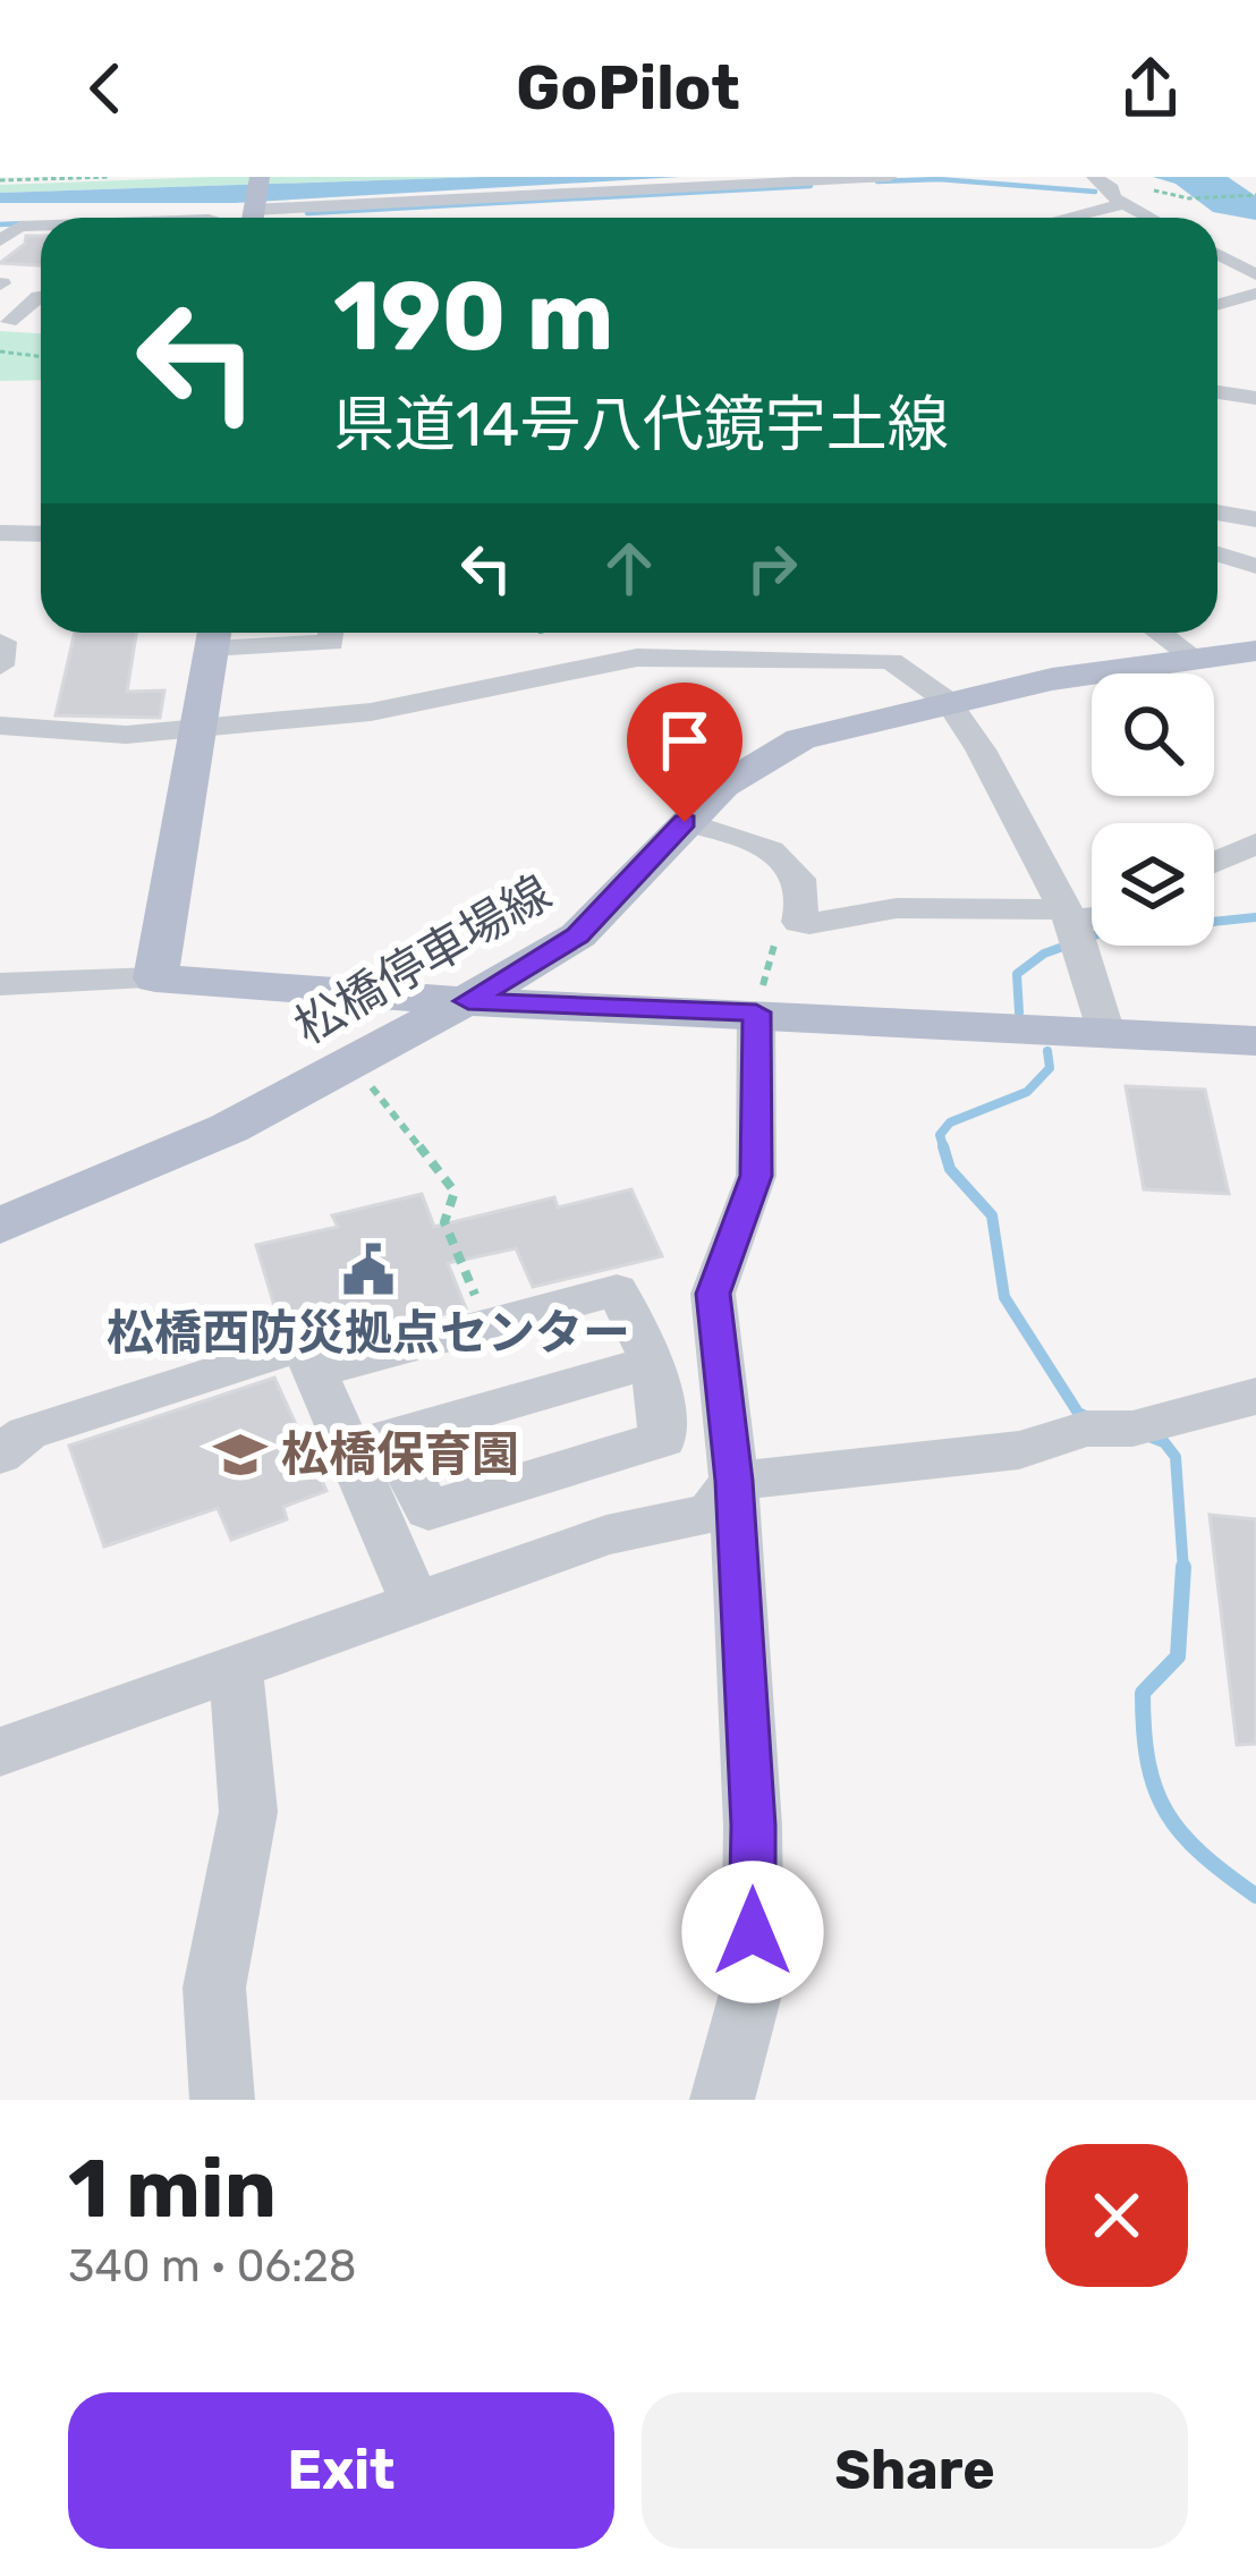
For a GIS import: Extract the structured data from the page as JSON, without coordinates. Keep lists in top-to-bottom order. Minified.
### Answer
{"streets":{"main road":["松橋停車場線"]},"places":{"public building":["松橋西防災拠点センター"],"school or university":["松橋保育園"]},"page":{"header":"GoPilot","turn":["190 m","県道14号八代鏡宇土線"],"heading":["1 min","340 m · 06:28"],"buttons":["Exit","Share"]}}
